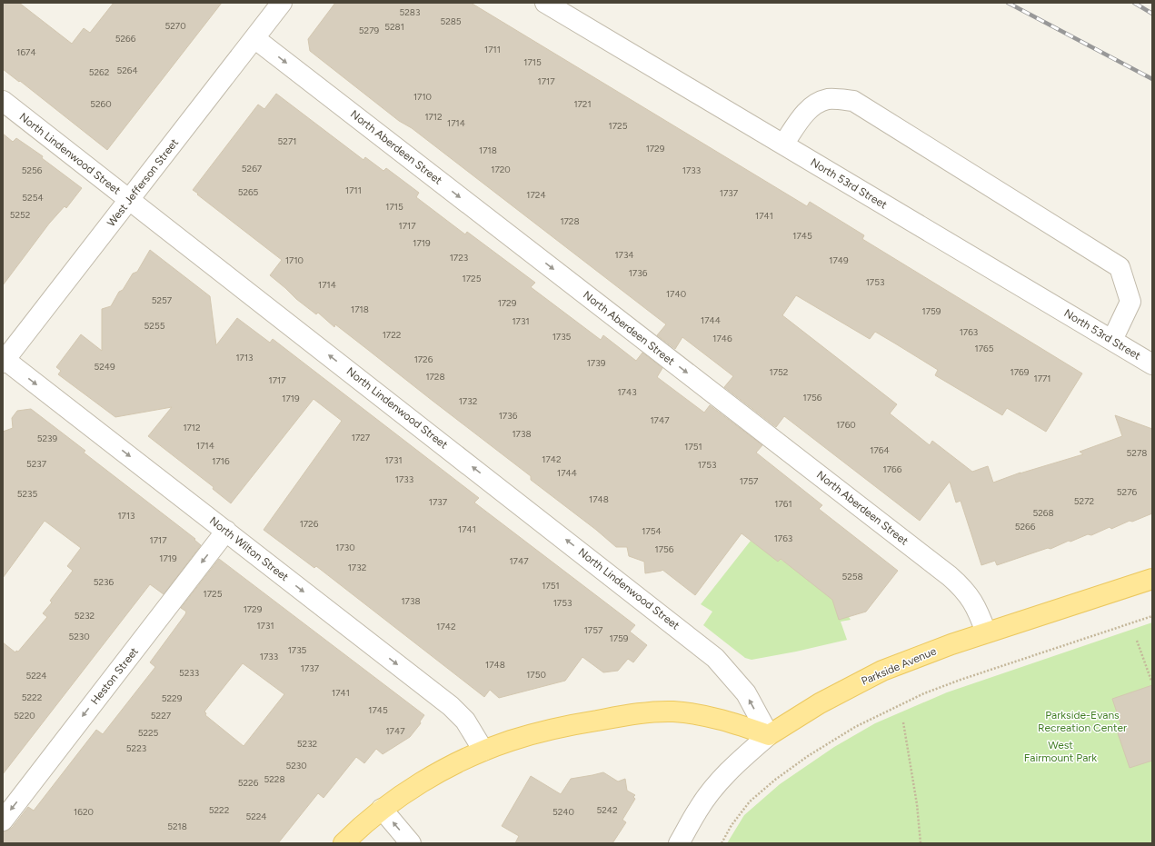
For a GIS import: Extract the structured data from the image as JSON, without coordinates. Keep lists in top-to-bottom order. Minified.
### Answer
{"streets":{"main road":["Parkside Avenue"],"street":["North Aberdeen Street","North Lindenwood Street","West Jefferson Street","North 53rd Street","North Wilton Street","Heston Street"]},"crossings":[["North Aberdeen Street","West Jefferson Street"],["North Aberdeen Street","Parkside Avenue"],["North Lindenwood Street","West Jefferson Street"],["North Lindenwood Street","Parkside Avenue"],["West Jefferson Street","North Wilton Street"],["North Wilton Street","Heston Street"]],"one_way":["North Aberdeen Street","North Lindenwood Street","North Wilton Street","Heston Street"],"parks":["Parkside-Evans Recreation Center","West Fairmount Park"],"house_numbers":["5283","5285","5270","5281","5279","5266","1711","1674","1715","5264","5262","1717","1710","5260","1721","1712","1714","1725","5271","1729","1718","5267","1720","5256","1733","1711","5265","1737","1724","5254","1715","5252","1741","1728","1717","1745","1719","1734","1723","1710","1749","1736","1725","1753","1714","1740","5257","1729","1718","1759","1744","1731","5255","1763","1722","1735","1746","1765","1713","1726","1739","5249","1752","1769","1728","1771","1717","1743","1756","1719","1732","1736","1747","1760","1712","1738","1727","5239","1714","1751","1764","5278","1742","1731","1716","5237","1753","1766","1744","1733","1757","5276","5235","1748","5272","1737","1761","5268","1713","1726","5266","1741","1754","1763","1717","1730","1756","1719","1747","1732","5258","5236","1751","1725","1738","1753","1729","5232","1731","1742","1757","5230","1759","1735","1733","1748","1737","5233","1750","5224","1741","5222","5229","1745","5220","5227","1747","5225","5232","5223","5230","5228","5226","5222","5242","1620","5240","5224","5218"]}
